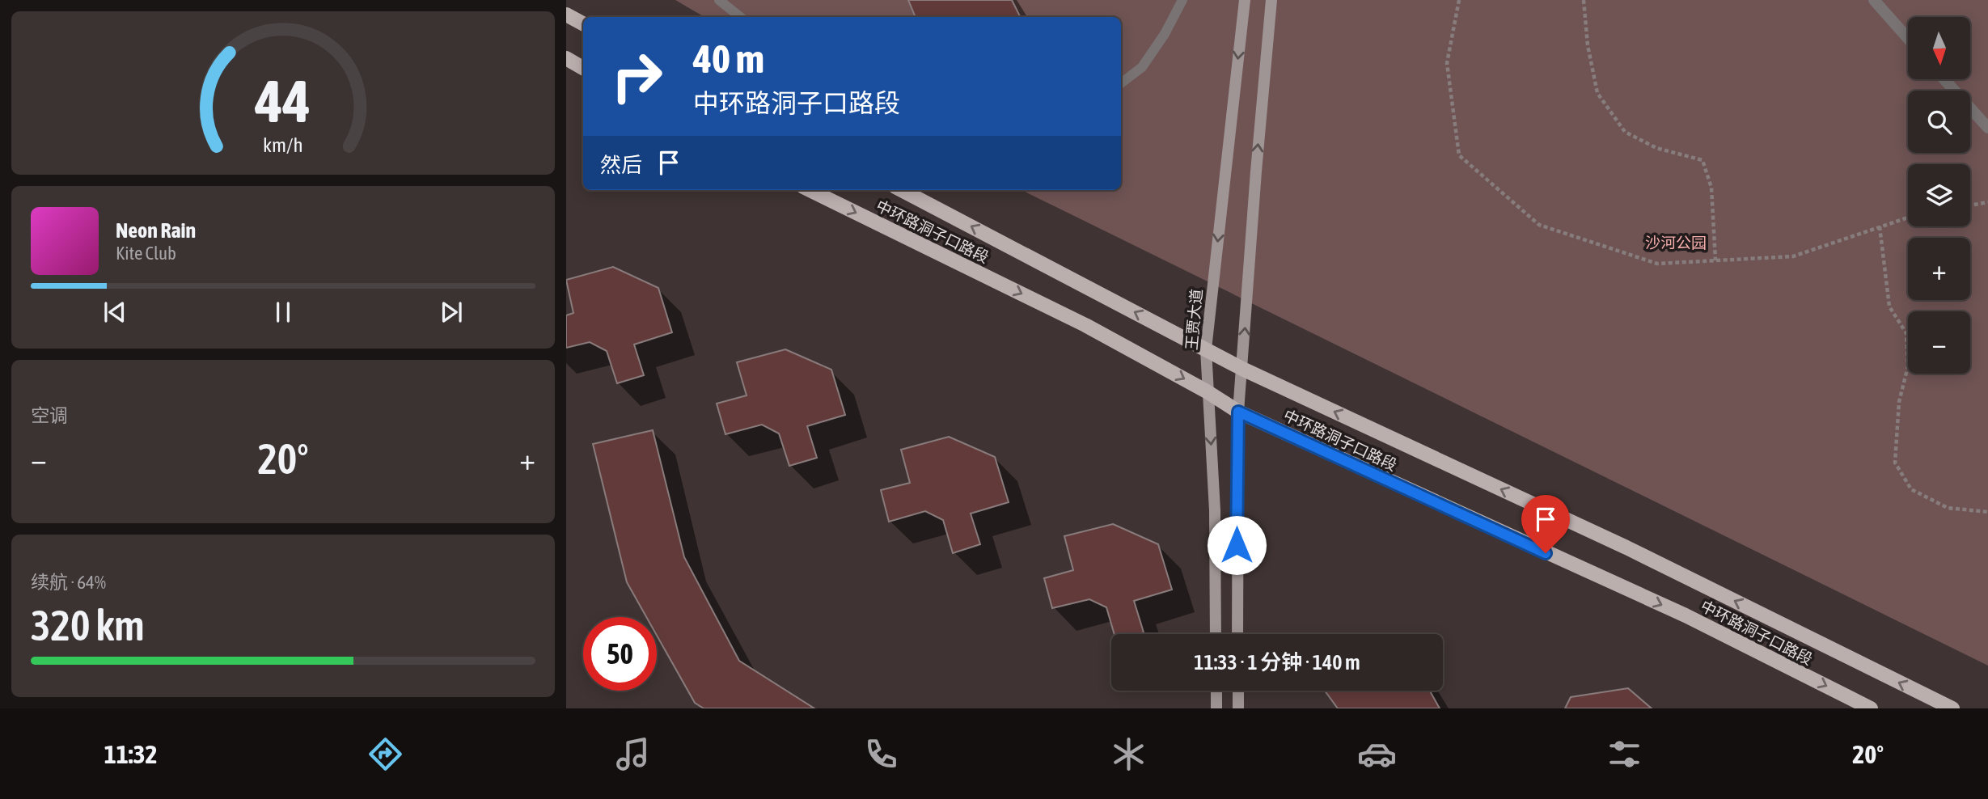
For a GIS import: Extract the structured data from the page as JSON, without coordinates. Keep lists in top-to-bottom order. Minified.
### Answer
{"streets":{"main road":["中环路洞子口路段","王贾大道"]},"crossings":[["中环路洞子口路段","王贾大道"]],"parks":["沙河公园"],"north":"bottom","page":{"map_buttons":["+","−"],"turn":["40 m","中环路洞子口路段"],"then":"然后","song":["Neon Rain","Kite Club"],"tile":["空调",["续航 · 64%","320 km"]],"heat":["−","20°","+"],"limit":"50","trip":"11:33 · 1 分钟 · 140 m","tabs":["11:32","20°"],"gauge":["44","km/h"]}}
